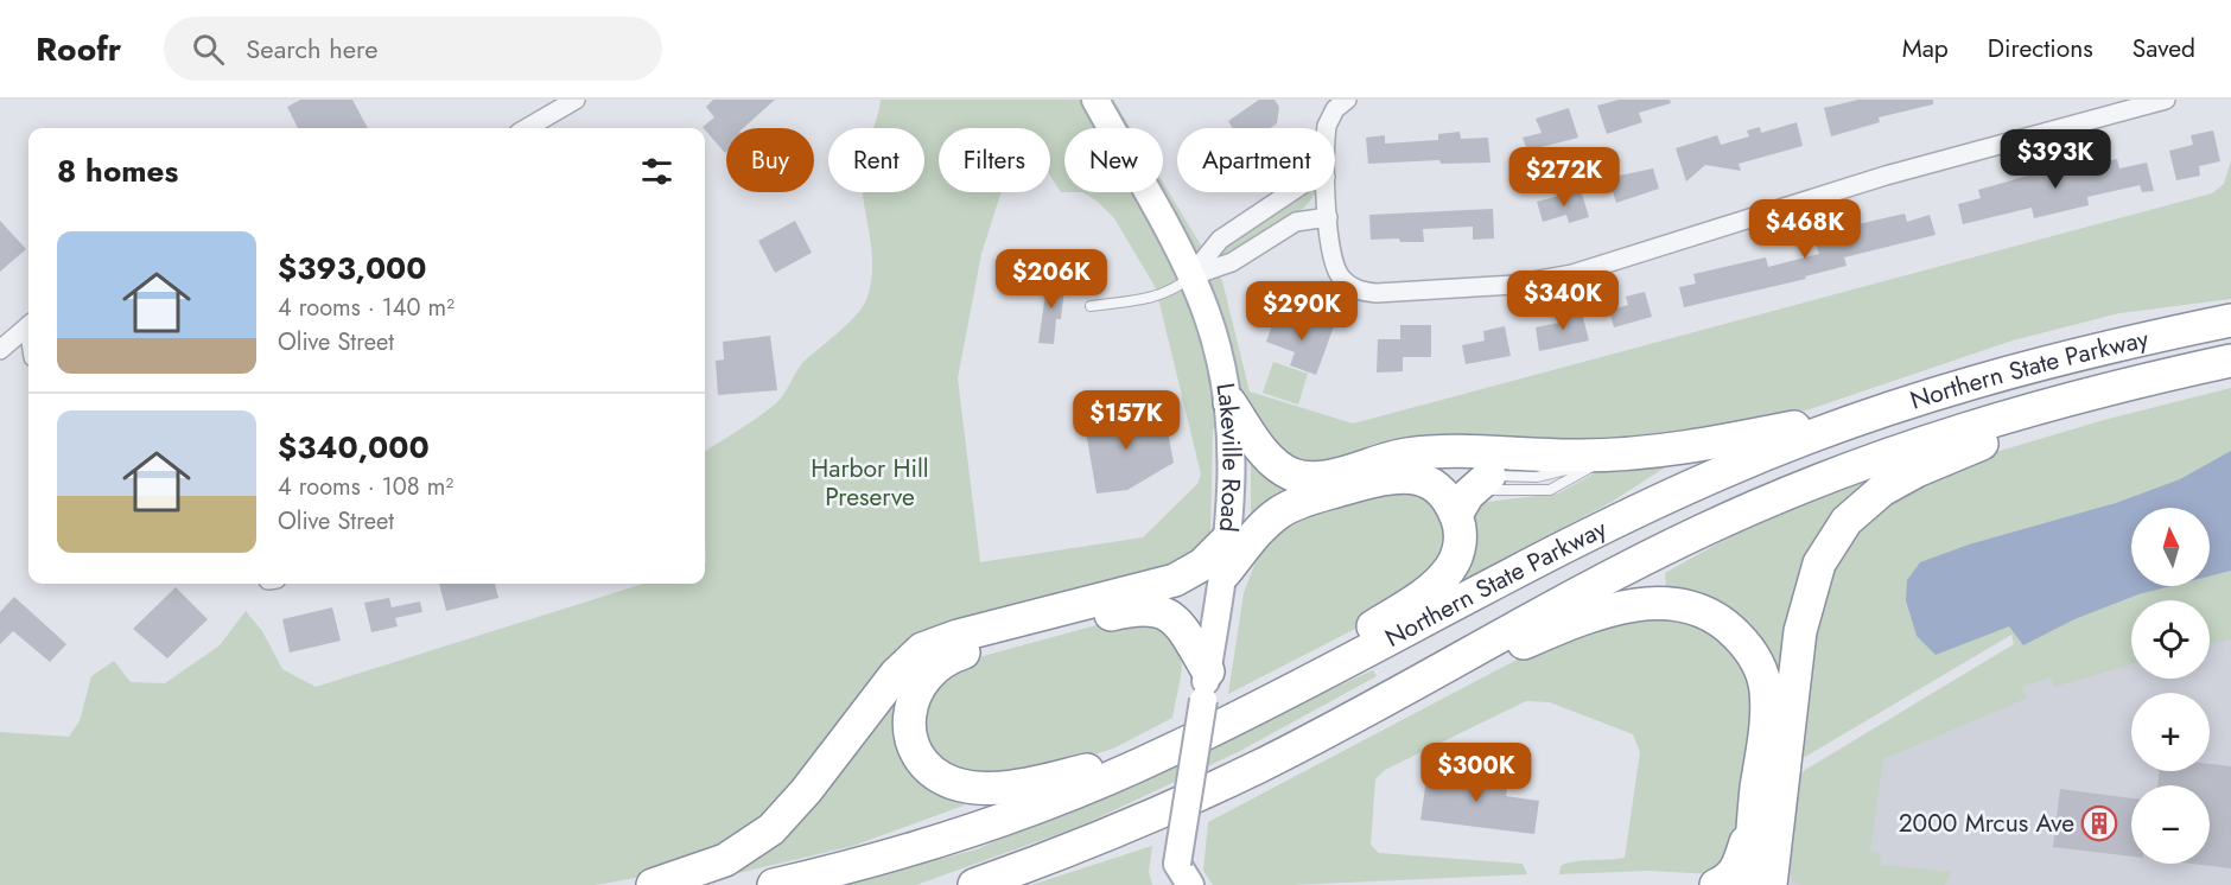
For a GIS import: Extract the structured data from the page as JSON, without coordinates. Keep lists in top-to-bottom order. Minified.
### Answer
{"streets":{"highway":["Northern State Parkway"],"main road":["Lakeville Road"]},"parks":["Harbor Hill Preserve"],"places":{"building":["2000 Mrcus Ave"]},"north":"top","page":{"header":"Roofr","search":"Search here","nav":["Map","Directions","Saved"],"chip":["Buy","Rent","Filters","New","Apartment"],"heading":"8 homes","price":["$393K","$272K","$468K","$206K","$340K","$290K","$157K","$300K"],"list":[{"name":"$393,000","note":"4 rooms · 140 m² · Olive Street"},{"name":"$340,000","note":"4 rooms · 108 m² · Olive Street"}],"map_buttons":["+","−"]}}
